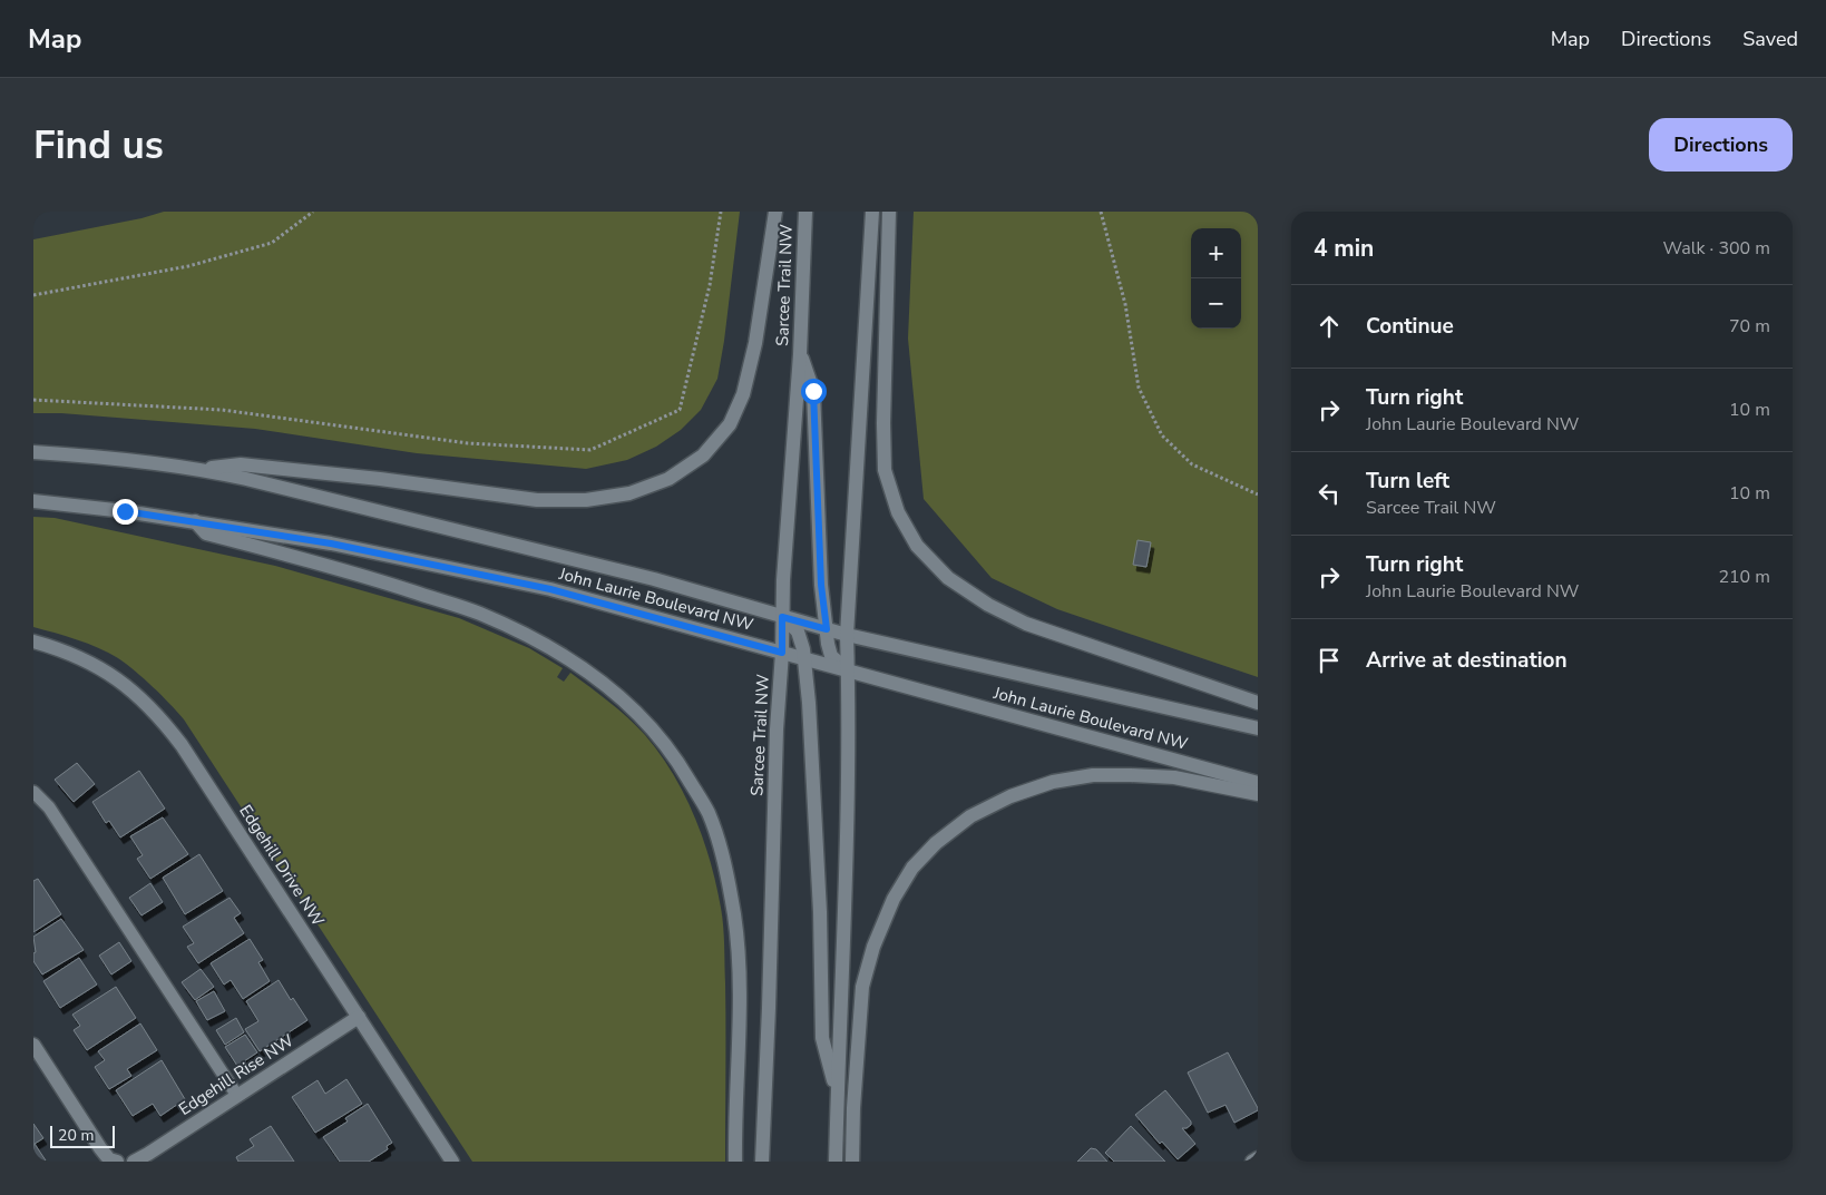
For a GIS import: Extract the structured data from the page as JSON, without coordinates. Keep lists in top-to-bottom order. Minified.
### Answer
{"streets":{"main road":["Sarcee Trail NW","John Laurie Boulevard NW","Edgehill Drive NW","Edgehill Rise NW"]},"crossings":[["Sarcee Trail NW","John Laurie Boulevard NW"],["Edgehill Drive NW","Edgehill Rise NW"]],"scale_bar":"20 m","page":{"header":"Map","nav":["Map","Directions","Saved"],"buttons":"Directions","title":"Find us","heading":["4 min","Walk · 300 m"],"map_buttons":["+","−"],"list":[["Continue","70 m"],["Turn right","John Laurie Boulevard NW","10 m"],["Turn left","Sarcee Trail NW","10 m"],["Turn right","John Laurie Boulevard NW","210 m"],"Arrive at destination"],"scale":"20 m"}}
